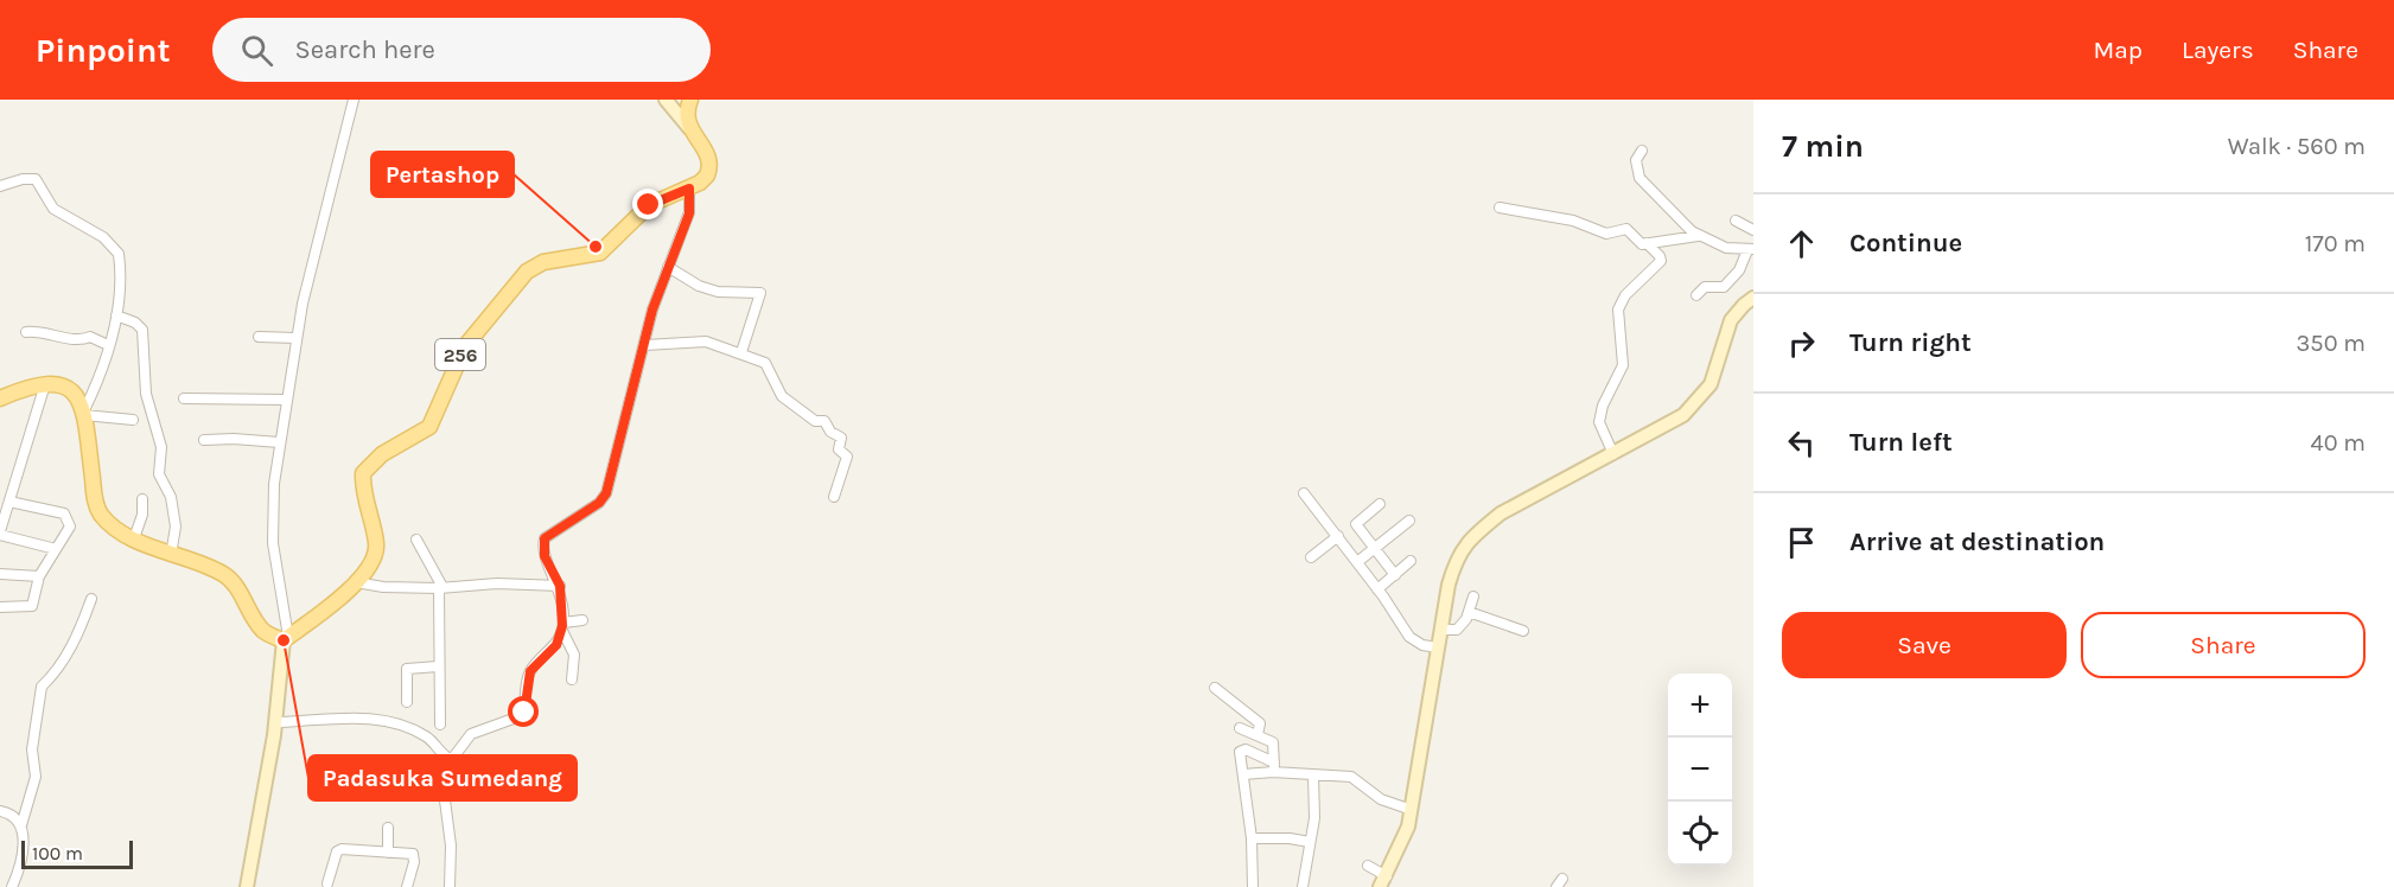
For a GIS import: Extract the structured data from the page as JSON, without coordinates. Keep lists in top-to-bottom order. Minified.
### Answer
{"streets":{"main road":["256"]},"places":["Pertashop","Padasuka Sumedang"],"scale_bar":"100 m","page":{"header":"Pinpoint","search":"Search here","nav":["Map","Layers","Share"],"heading":["7 min","Walk · 560 m"],"list":[["Continue","170 m"],["Turn right","350 m"],["Turn left","40 m"],"Arrive at destination"],"buttons":["Save","Share"],"map_buttons":["+","−"],"scale":"100 m"}}
